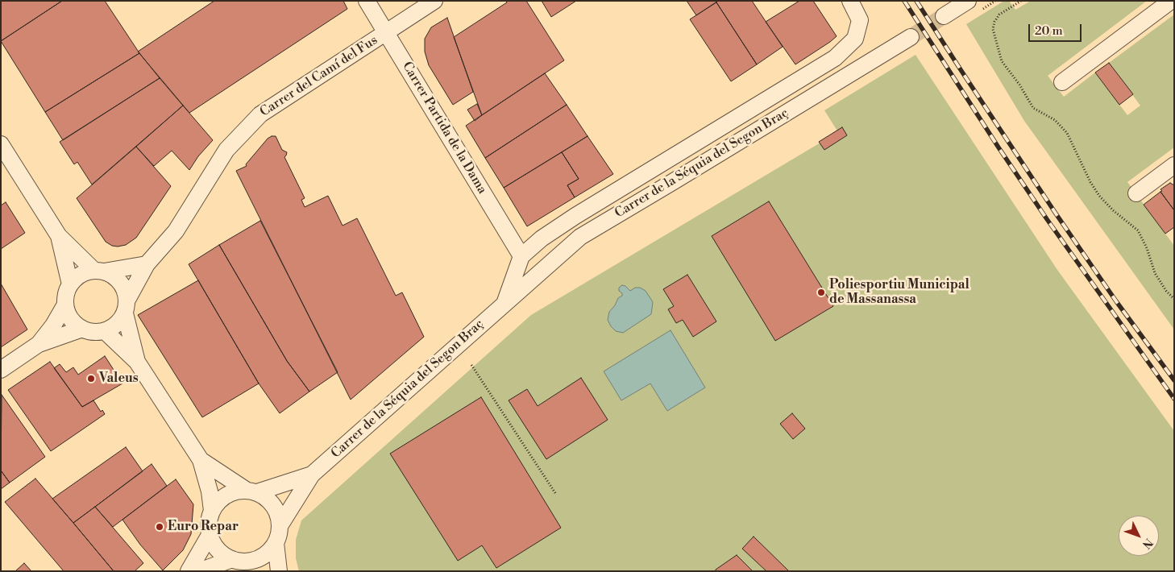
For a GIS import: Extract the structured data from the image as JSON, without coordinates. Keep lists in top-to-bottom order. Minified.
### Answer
{"streets":{"street":["Carrer del Camí del Fus","Carrer Partida de la Dama","Carrer de la Séquia del Segon Braç"]},"crossings":[["Carrer del Camí del Fus","Carrer Partida de la Dama"],["Carrer Partida de la Dama","Carrer de la Séquia del Segon Braç"]],"places":["Poliesportiu Municipal de Massanassa","Valeus","Euro Repar"],"scale_bar":"20 m","north":"bottom right"}
